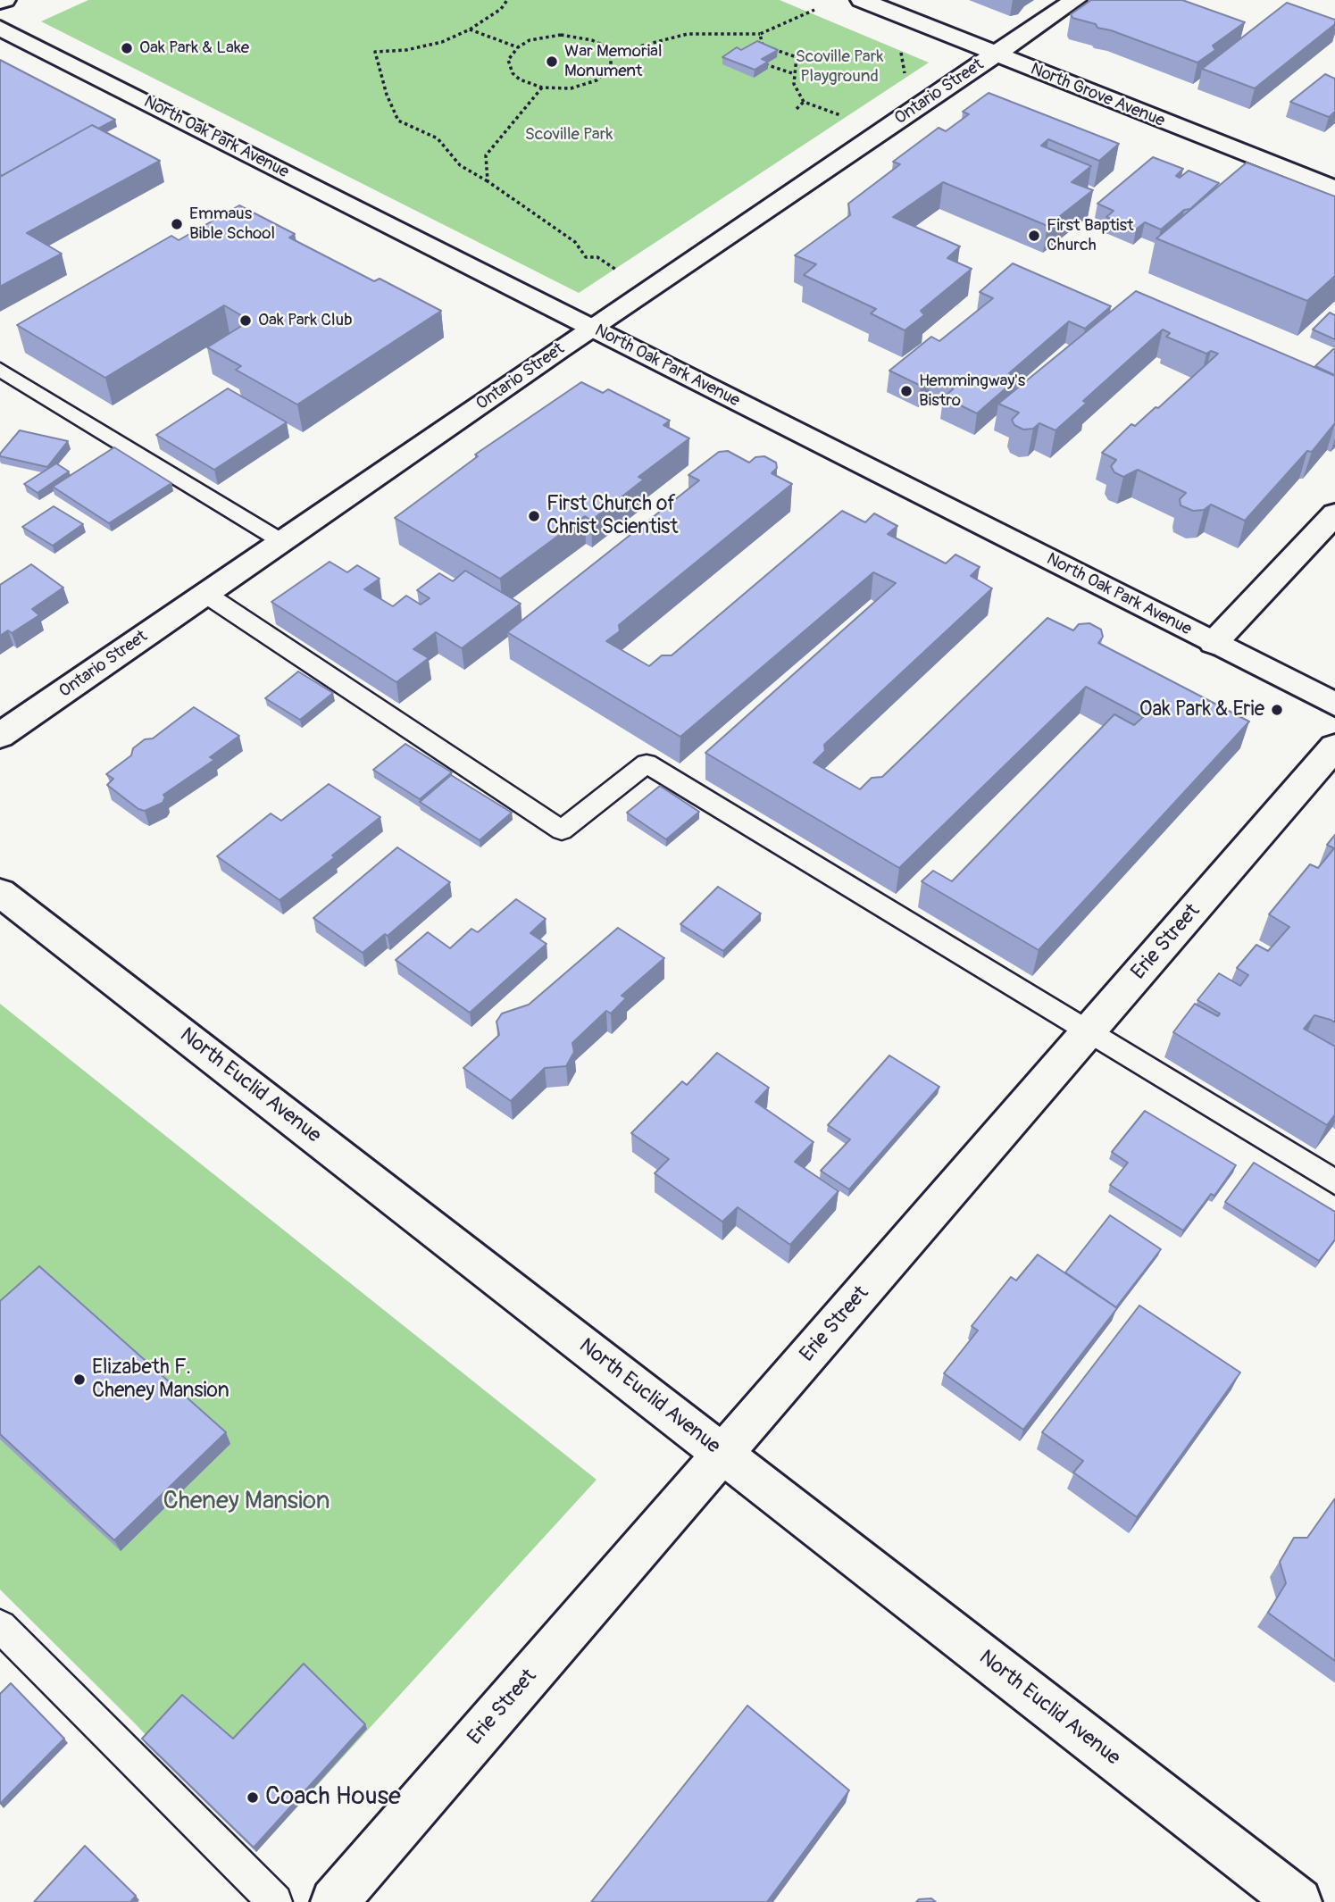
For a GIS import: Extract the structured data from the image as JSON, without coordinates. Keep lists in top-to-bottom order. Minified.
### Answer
{"streets":{"street":["Ontario Street","North Grove Avenue","North Oak Park Avenue","Erie Street","North Euclid Avenue"]},"crossings":[["Ontario Street","North Grove Avenue"],["Ontario Street","North Oak Park Avenue"],["Erie Street","North Euclid Avenue"]],"parks":["Scoville Park Playground","Scoville Park","Cheney Mansion"],"places":["Oak Park & Lake","War Memorial Monument","Emmaus Bible School","First Baptist Church","Oak Park Club","Hemmingway's Bistro","First Church of Christ Scientist","Oak Park & Erie","Elizabeth F. Cheney Mansion","Coach House"]}
